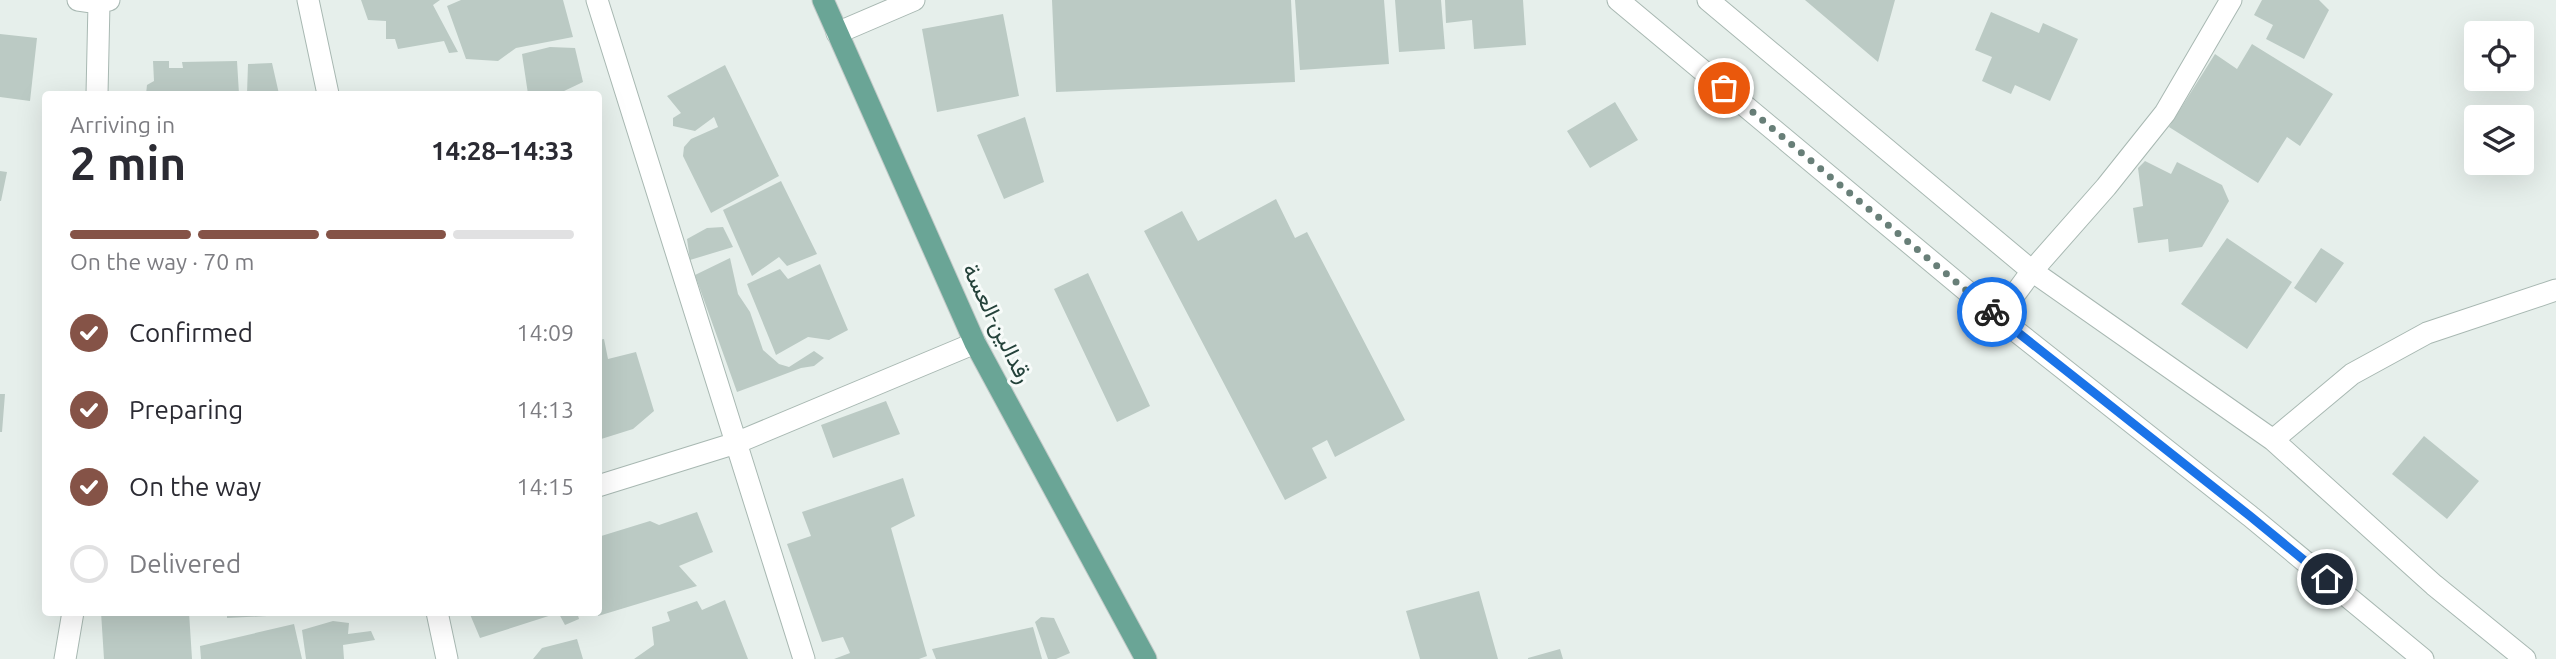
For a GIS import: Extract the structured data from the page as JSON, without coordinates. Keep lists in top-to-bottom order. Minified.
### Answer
{"streets":{"main road":["رقدالين-العسة"]},"page":{"heading":["2 min","Arriving in","14:28–14:33"],"bar":"On the way · 70 m","list":[["Confirmed","14:09"],["Preparing","14:13"],["On the way","14:15"],"Delivered"]}}
